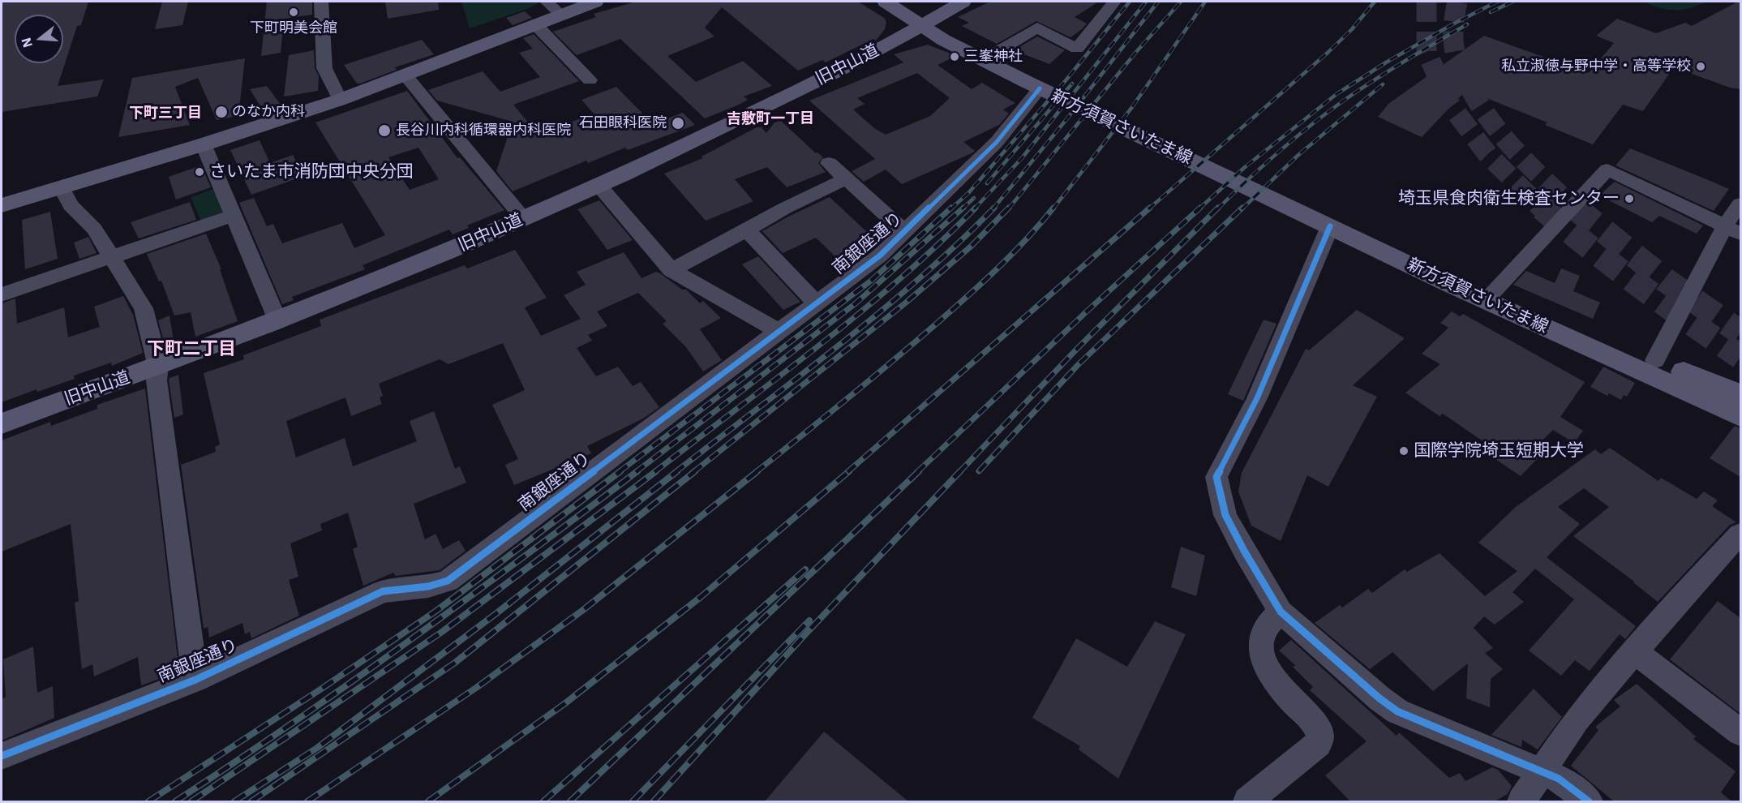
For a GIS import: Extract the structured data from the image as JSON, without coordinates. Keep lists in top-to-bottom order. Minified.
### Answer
{"streets":{"main road":["旧中山道","新方須賀さいたま線"],"street":["南銀座通り"]},"crossings":[["旧中山道","新方須賀さいたま線"],["新方須賀さいたま線","南銀座通り"]],"districts":["下町三丁目","吉敷町一丁目","下町二丁目"],"places":["下町明美会館","三峯神社","私立淑徳与野中学・高等学校","のなか内科","石田眼科医院","長谷川内科循環器内科医院","さいたま市消防団中央分団","埼玉県食肉衛生検査センター","国際学院埼玉短期大学"],"north":"left"}
